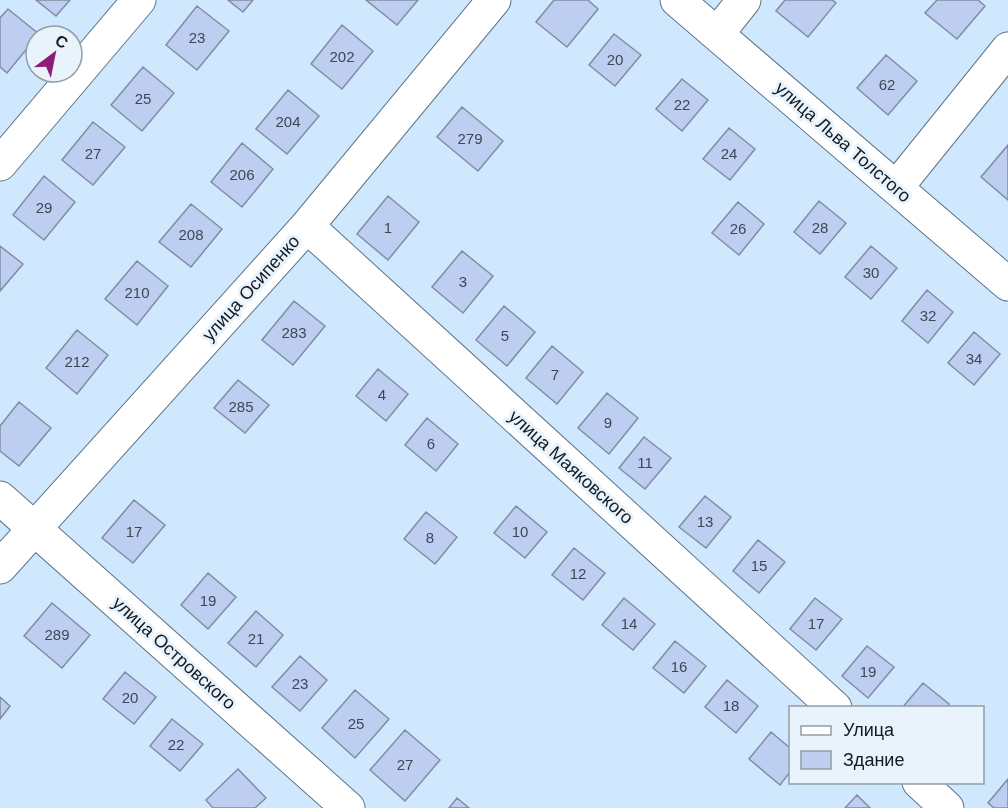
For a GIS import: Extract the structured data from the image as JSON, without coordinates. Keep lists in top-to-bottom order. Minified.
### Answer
{"streets":{"street":["улица Льва Толстого","улица Осипенко","улица Маяковского","улица Островского"]},"crossings":[["улица Осипенко","улица Маяковского"],["улица Осипенко","улица Островского"]],"house_numbers":["23","202","20","62","25","22","204","279","27","24","206","29","1","28","26","208","30","3","210","32","283","5","34","212","7","4","285","9","6","11","13","17","10","8","15","12","19","14","17","289","21","16","19","23","20","18","25","22","27"],"legend":["Улица","Здание"],"north":"top right"}
